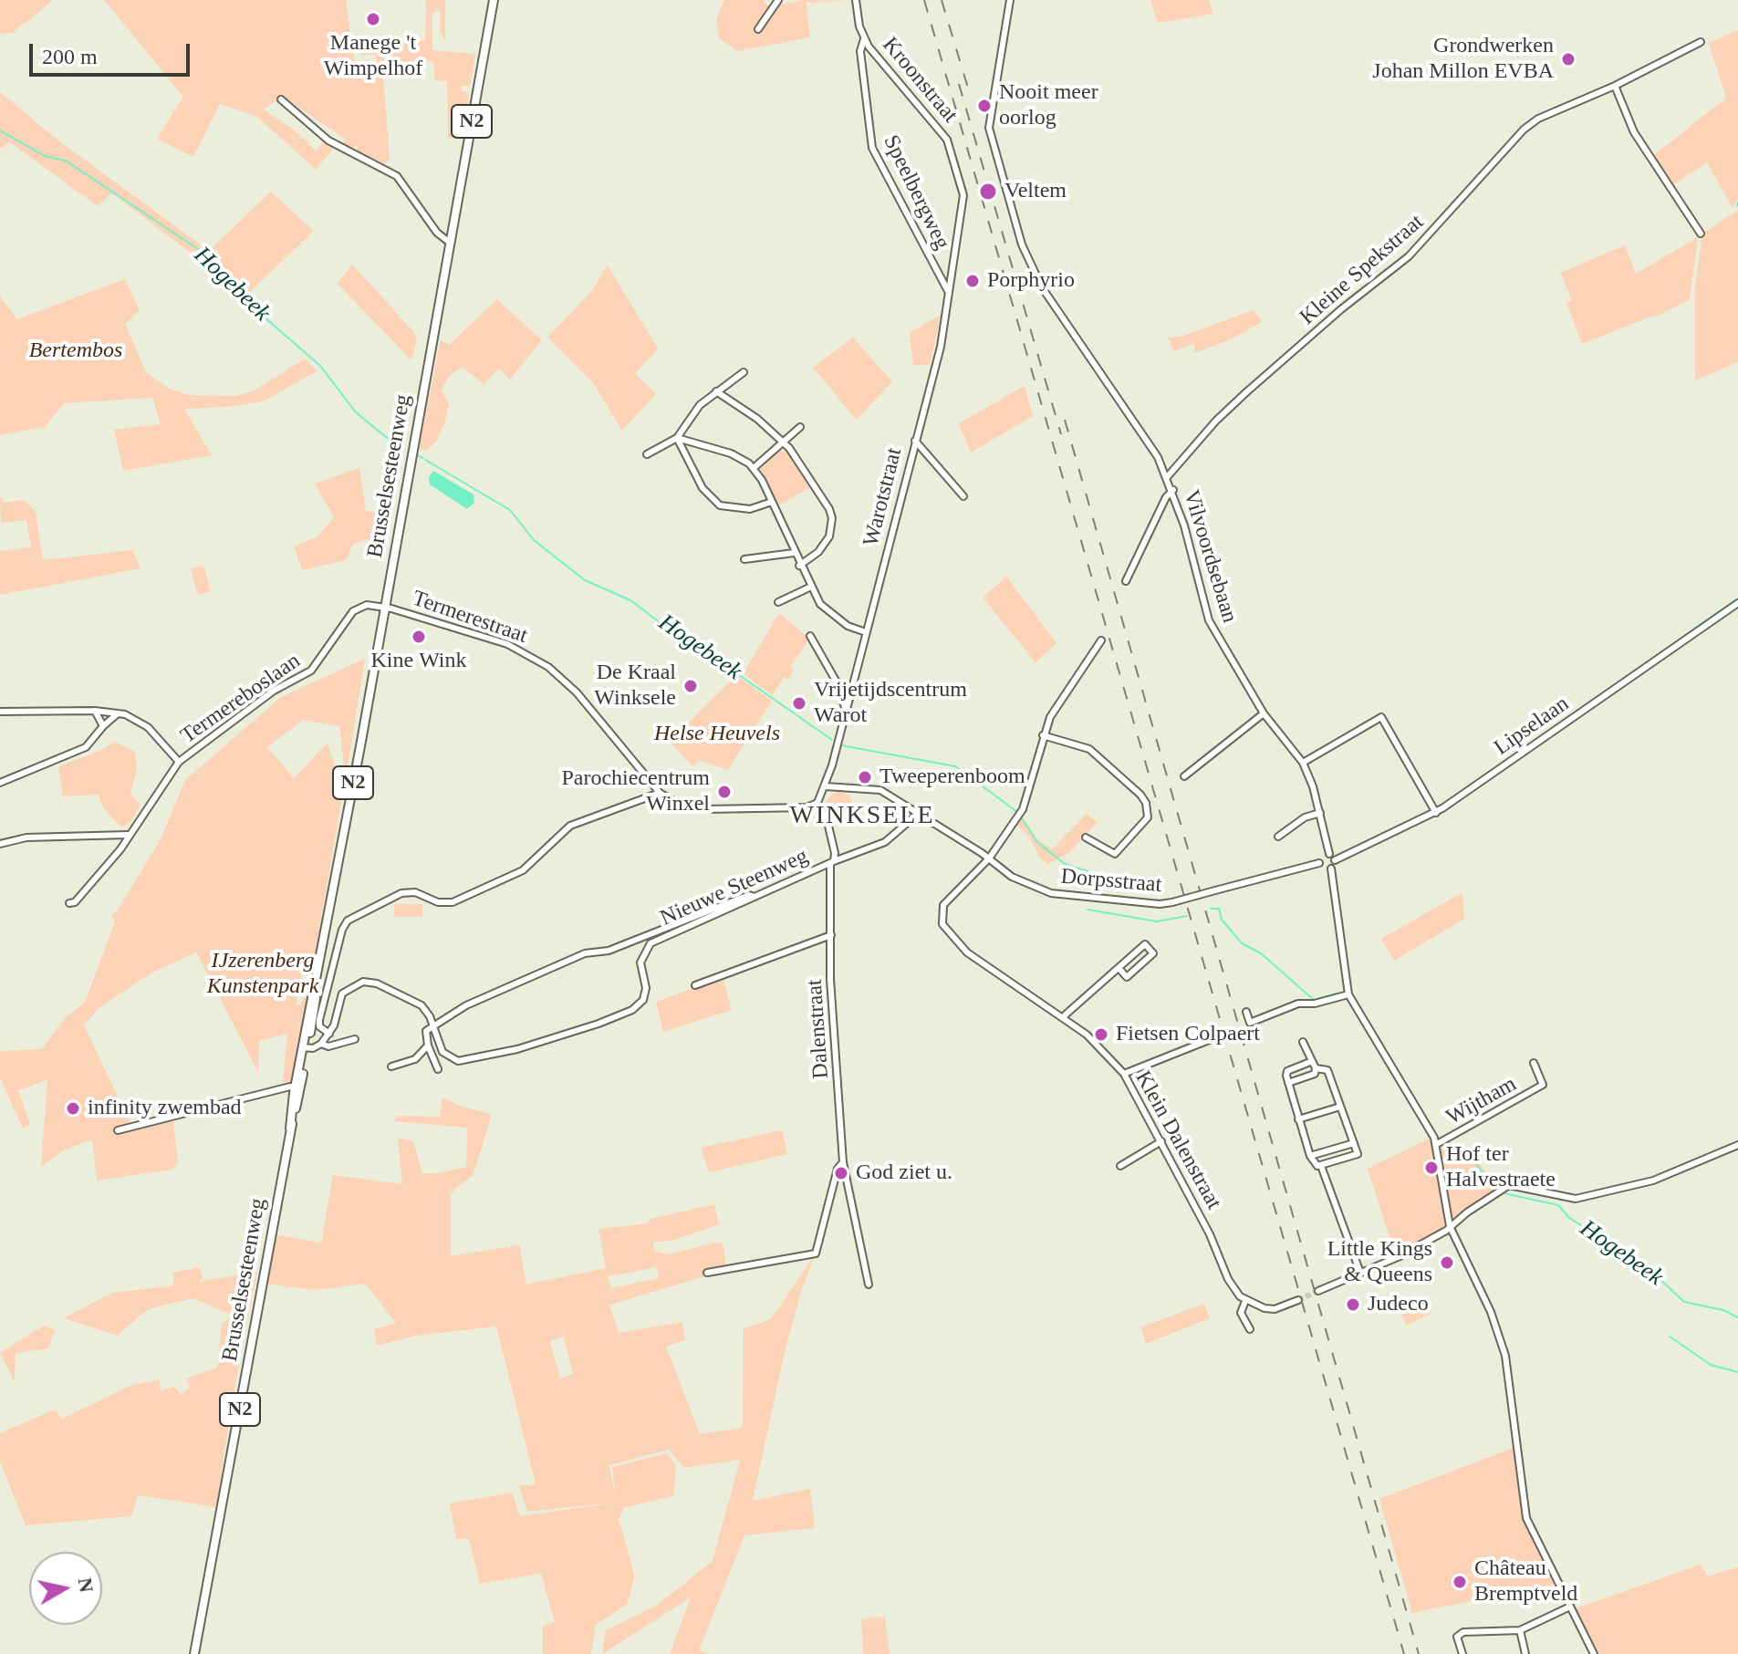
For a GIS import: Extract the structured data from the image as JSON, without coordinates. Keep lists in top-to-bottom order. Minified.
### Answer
{"streets":{"main road":["N2","Brusselsesteenweg"],"street":["Kroonstraat","Speelbergweg","Kleine Spekstraat","Warotstraat","Vilvoordsebaan","Termerestraat","Termereboslaan","Lipselaan","Dorpsstraat","Nieuwe Steenweg","Dalenstraat","Wijtham","Klein Dalenstraat"]},"crossings":[["Kroonstraat","Speelbergweg"],["Kroonstraat","Warotstraat"],["Speelbergweg","Warotstraat"],["Kleine Spekstraat","Vilvoordsebaan"],["Brusselsesteenweg","Termerestraat"],["Brusselsesteenweg","Termereboslaan"],["Warotstraat","Dorpsstraat"],["Warotstraat","Dalenstraat"],["Vilvoordsebaan","Lipselaan"],["Vilvoordsebaan","Dorpsstraat"],["Termerestraat","Termereboslaan"],["Lipselaan","Dorpsstraat"],["Dorpsstraat","Klein Dalenstraat"],["Nieuwe Steenweg","Dalenstraat"]],"districts":["WINKSELE"],"water":["Hogebeek"],"parks":["Bertembos","Helse Heuvels","IJzerenberg Kunstenpark"],"places":["Manege 't Wimpelhof","Grondwerken Johan Millon EVBA","Nooit meer oorlog","Veltem","Porphyrio","Kine Wink","De Kraal Winksele","Vrijetijdscentrum Warot","Tweeperenboom","Parochiecentrum Winxel","Fietsen Colpaert","infinity zwembad","Hof ter Halvestraete","God ziet u.","Little Kings & Queens","Judeco","Château Bremptveld"],"scale_bar":"200 m","north":"right"}
